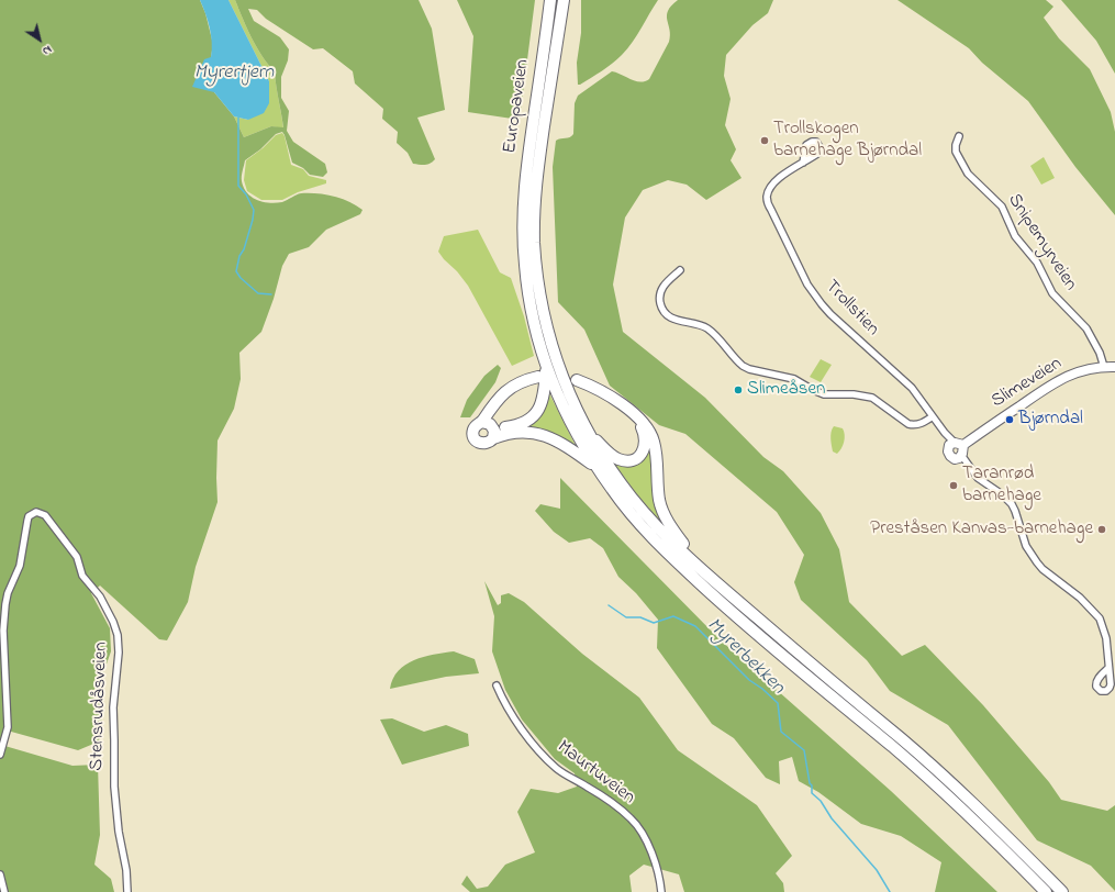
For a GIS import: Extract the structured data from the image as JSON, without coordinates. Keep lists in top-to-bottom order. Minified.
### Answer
{"streets":{"highway":["Europaveien"],"street":["Snipemyrveien","Trollstien","Slimeveien","Stensrudåsveien","Maurtuveien"]},"crossings":[["Snipemyrveien","Slimeveien"],["Trollstien","Slimeveien"]],"water":["Myrertjern","Myrerbekken"],"places":["Trollskogen barnehage Bjørndal","Slimeåsen","Bjørndal","Taranrød barnehage","Preståsen Kanvas-barnehage"],"north":"bottom right"}
